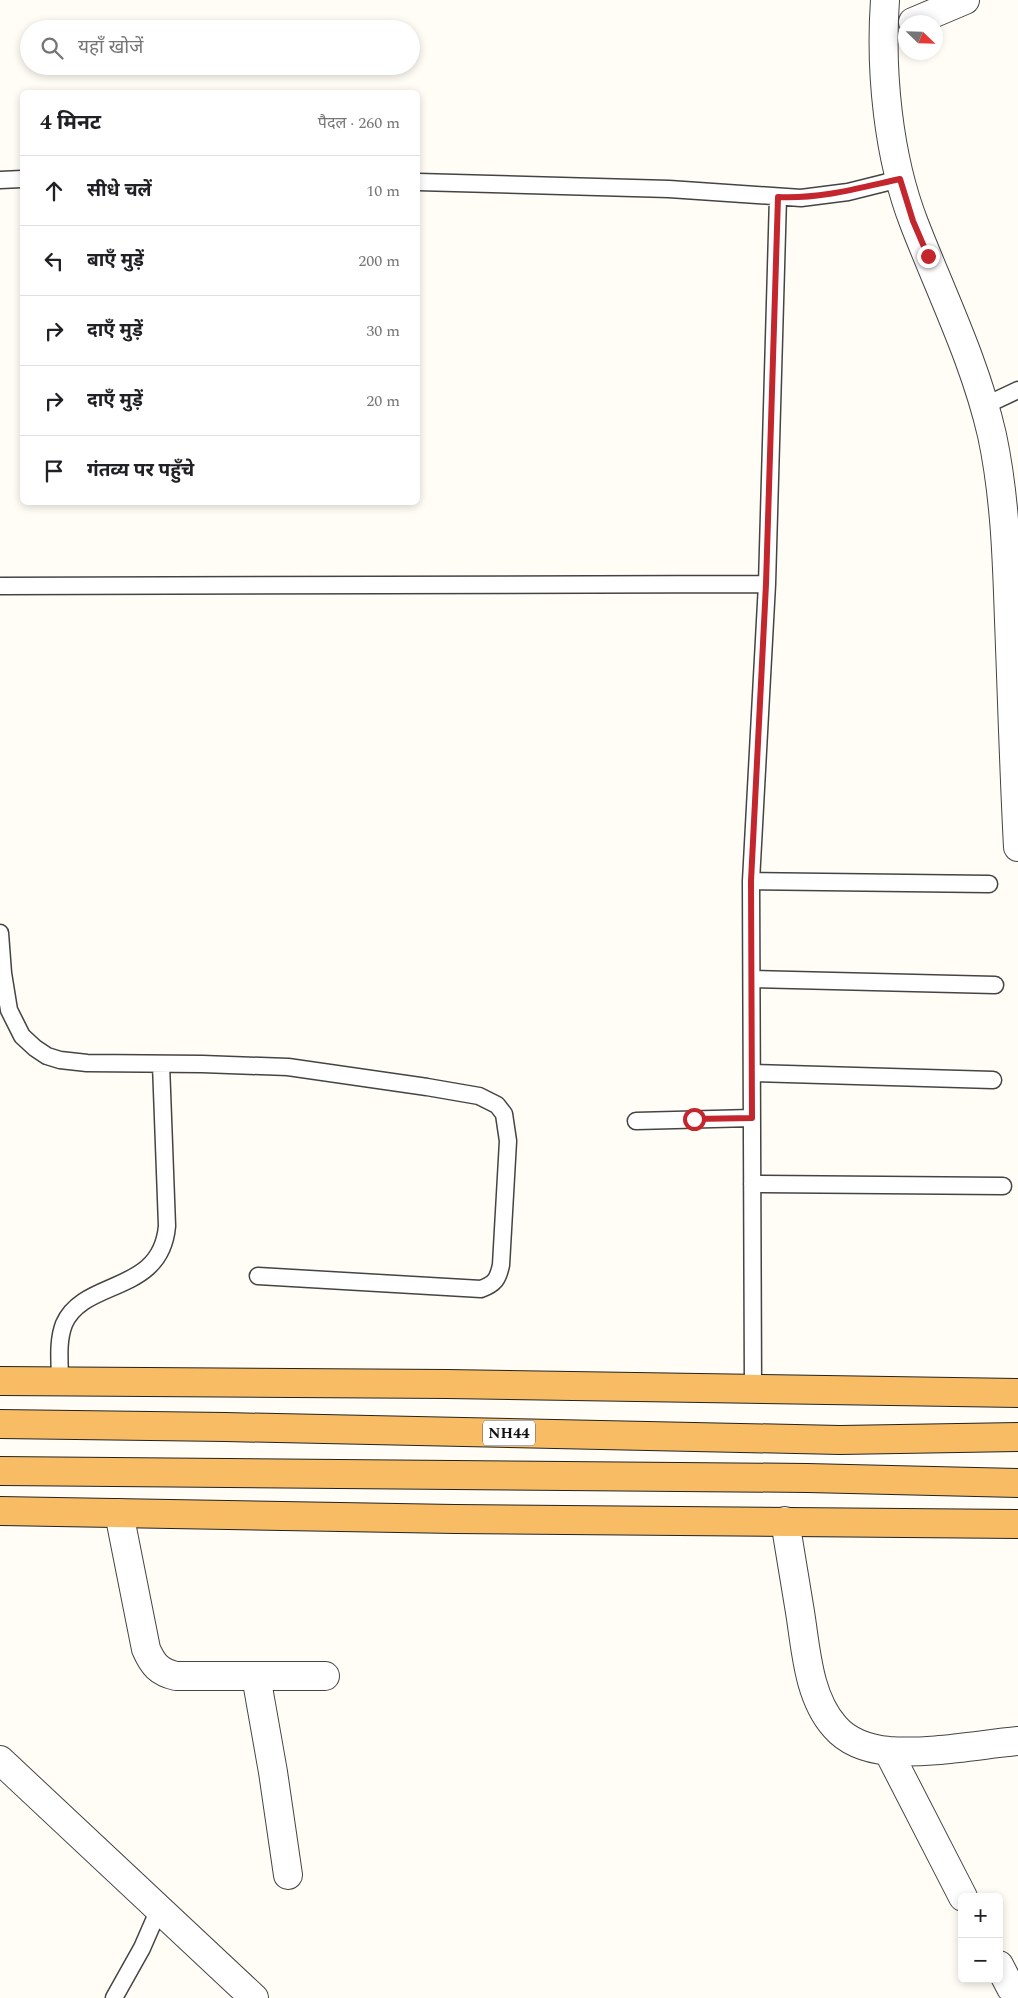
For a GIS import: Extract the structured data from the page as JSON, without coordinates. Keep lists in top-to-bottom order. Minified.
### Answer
{"streets":{"highway":["NH44"]},"north":"bottom right","page":{"search":"यहाँ खोजें","heading":["4 मिनट","पैदल · 260 m"],"list":[["सीधे चलें","10 m"],["बाएँ मुड़ें","200 m"],["दाएँ मुड़ें","30 m"],["दाएँ मुड़ें","20 m"],"गंतव्य पर पहुँचे"],"map_buttons":["+","−"]}}
